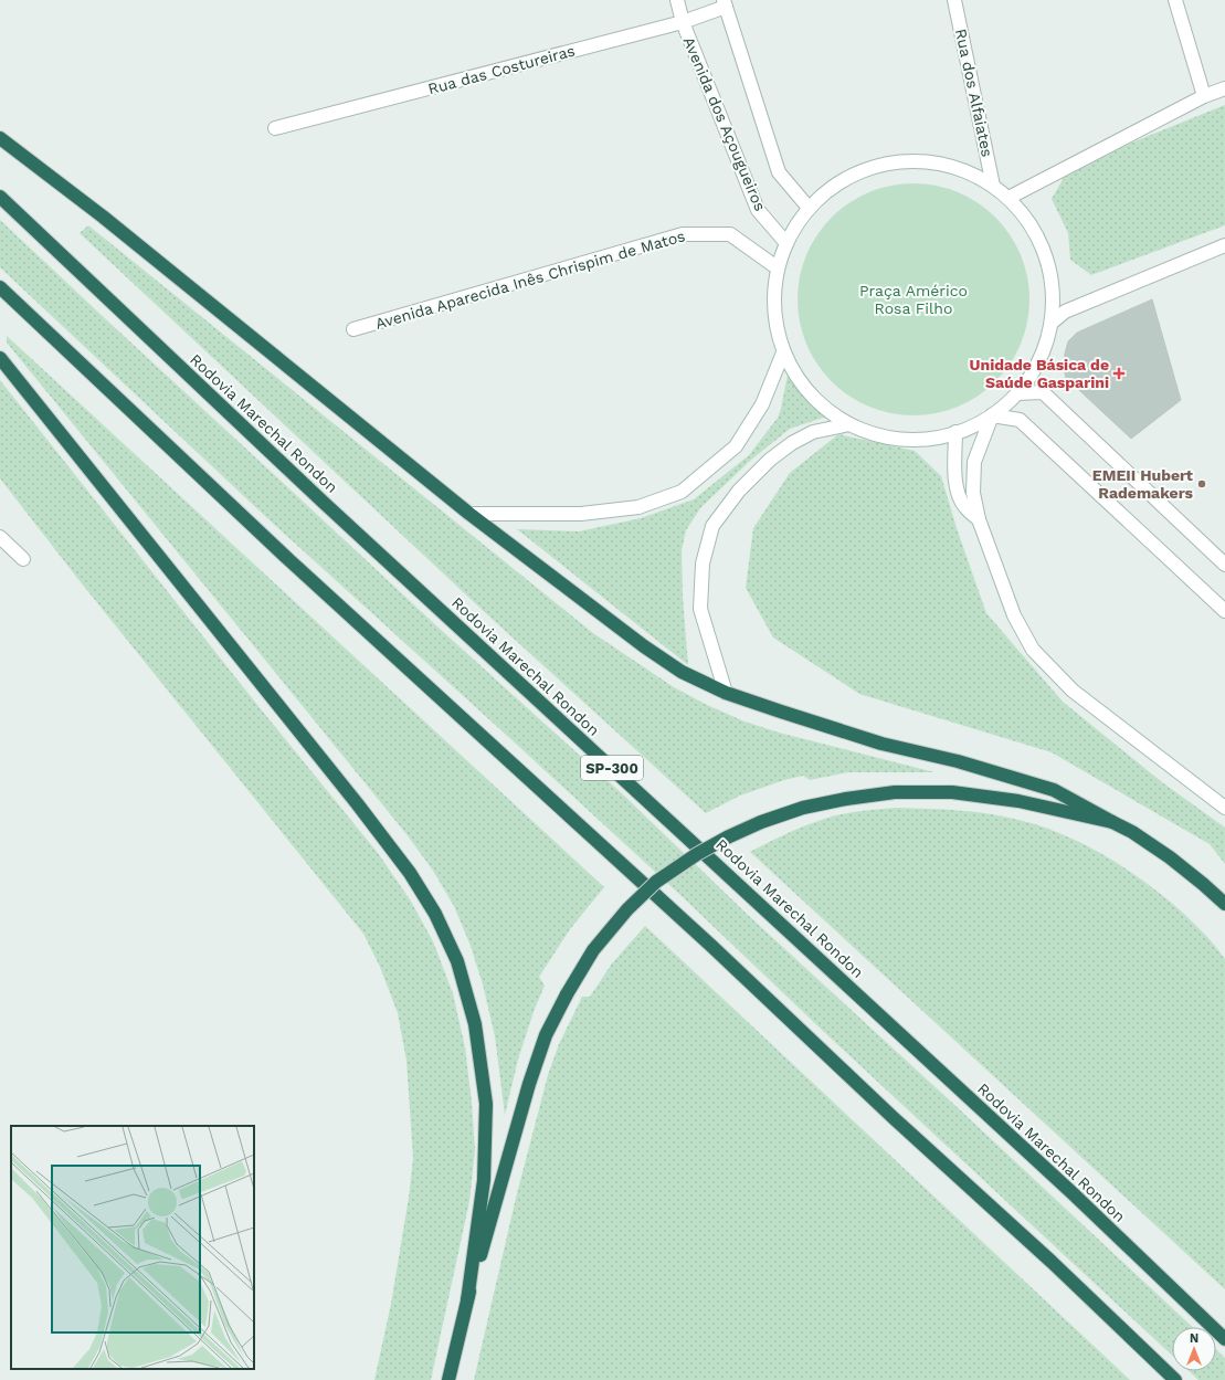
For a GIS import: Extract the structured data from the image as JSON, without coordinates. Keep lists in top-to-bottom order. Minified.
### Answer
{"streets":{"highway":["Rodovia Marechal Rondon","SP-300"],"street":["Rua das Costureiras","Rua dos Alfaiates","Avenida dos Açougueiros","Avenida Aparecida Inês Chrispim de Matos"]},"crossings":[["Rua das Costureiras","Avenida dos Açougueiros"]],"parks":["Praça Américo Rosa Filho"],"places":{"health":["Unidade Básica de Saúde Gasparini"],"other":["EMEII Hubert Rademakers"]},"north":"top"}
